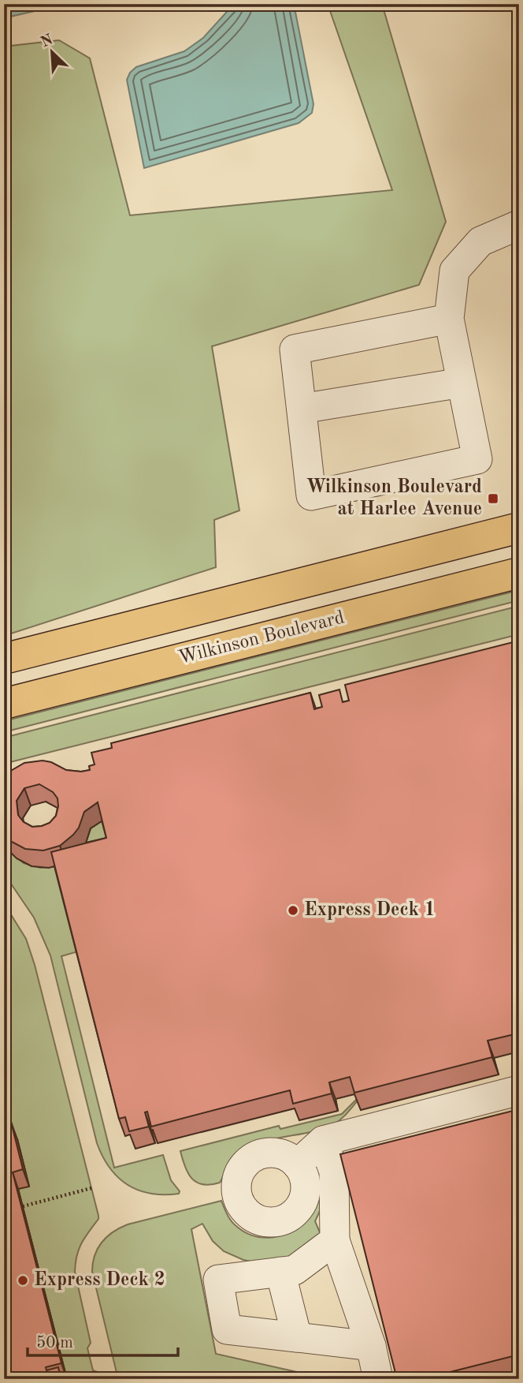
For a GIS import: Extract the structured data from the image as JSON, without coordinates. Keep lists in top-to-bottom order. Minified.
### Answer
{"streets":{"main road":["Wilkinson Boulevard"]},"places":{"transit":["Wilkinson Boulevard at Harlee Avenue"],"other":["Express Deck 1","Express Deck 2"]},"scale_bar":"50 m","north":"top left"}
